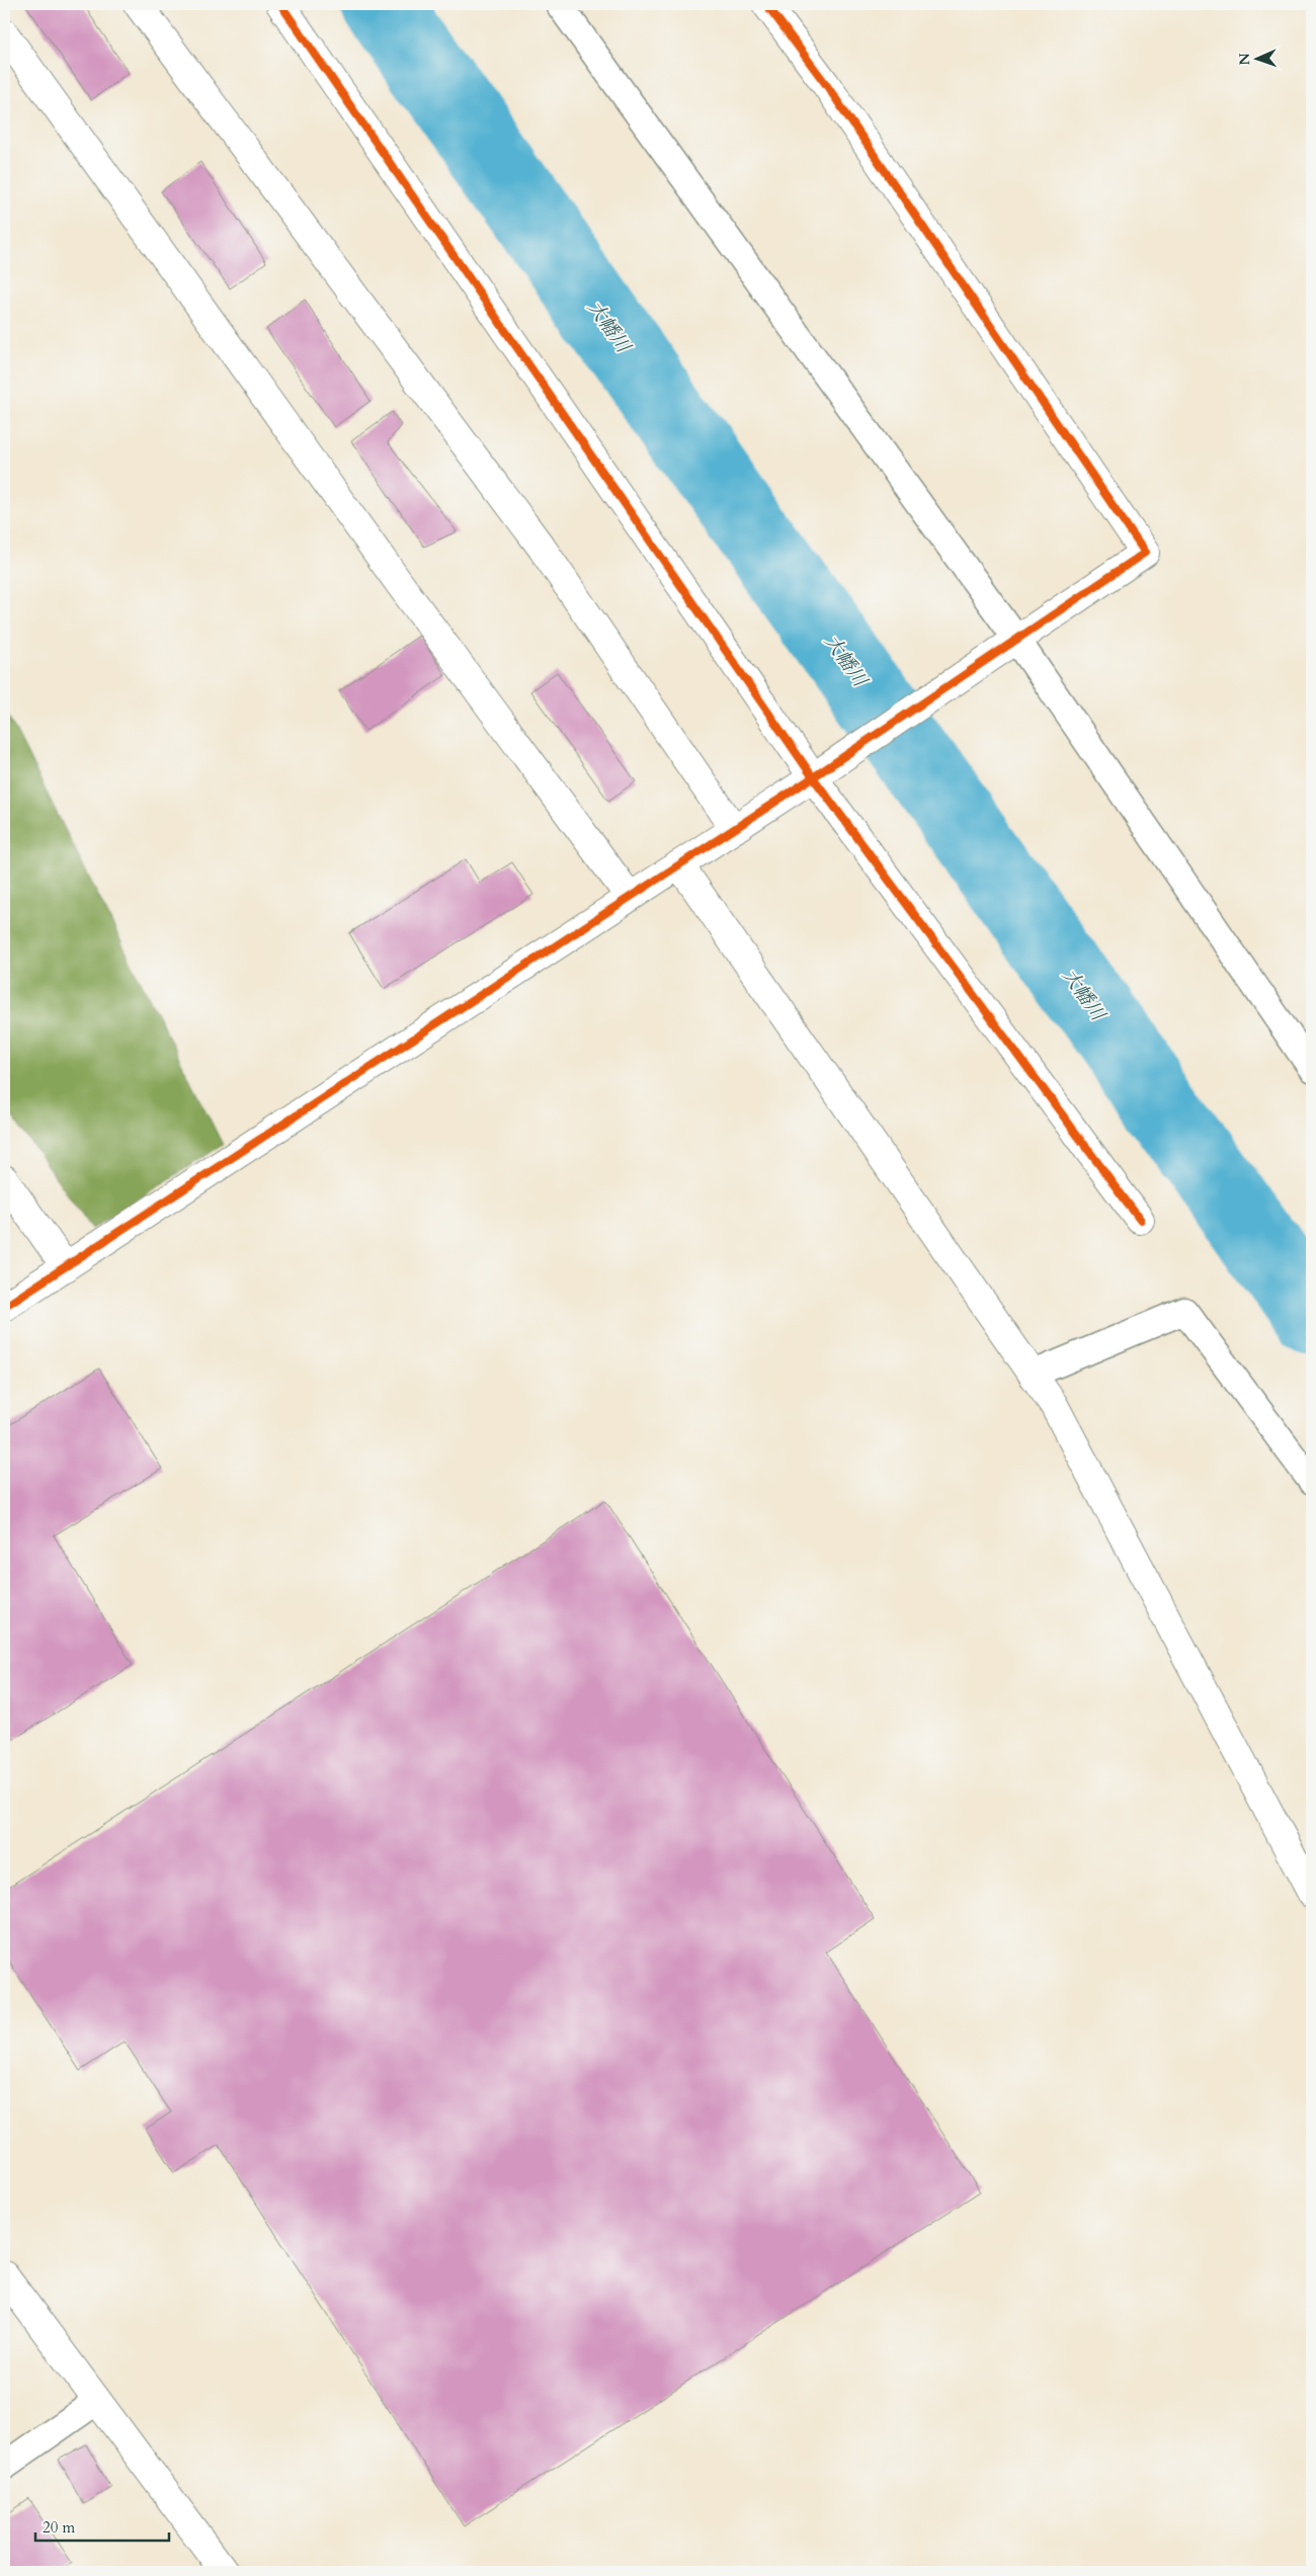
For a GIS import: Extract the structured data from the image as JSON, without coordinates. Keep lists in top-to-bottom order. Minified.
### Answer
{"water":["大幡川"],"scale_bar":"20 m","north":"left"}
